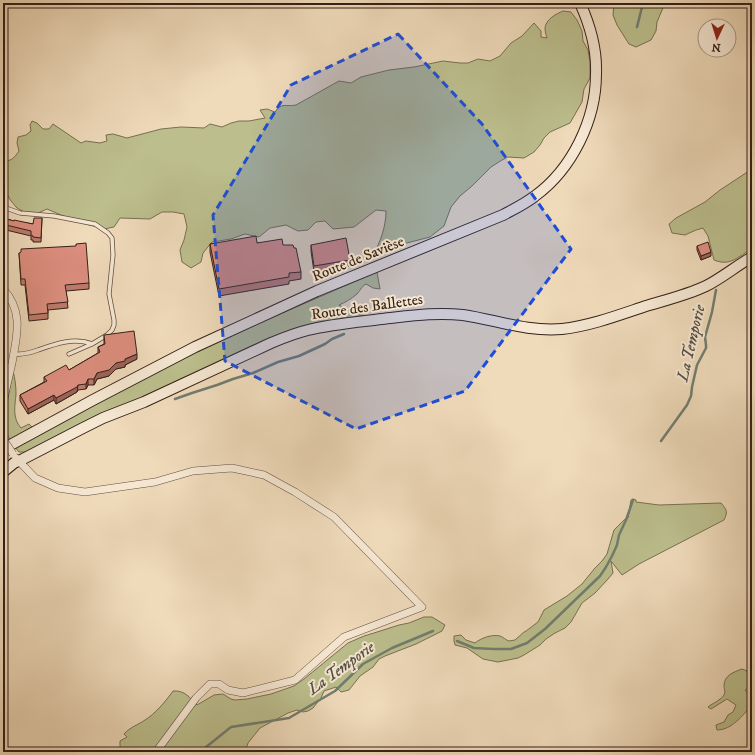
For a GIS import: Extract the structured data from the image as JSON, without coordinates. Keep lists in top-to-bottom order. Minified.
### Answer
{"streets":{"street":["Route de Savièse","Route des Ballettes"]},"water":["La Temporie"],"north":"bottom"}
